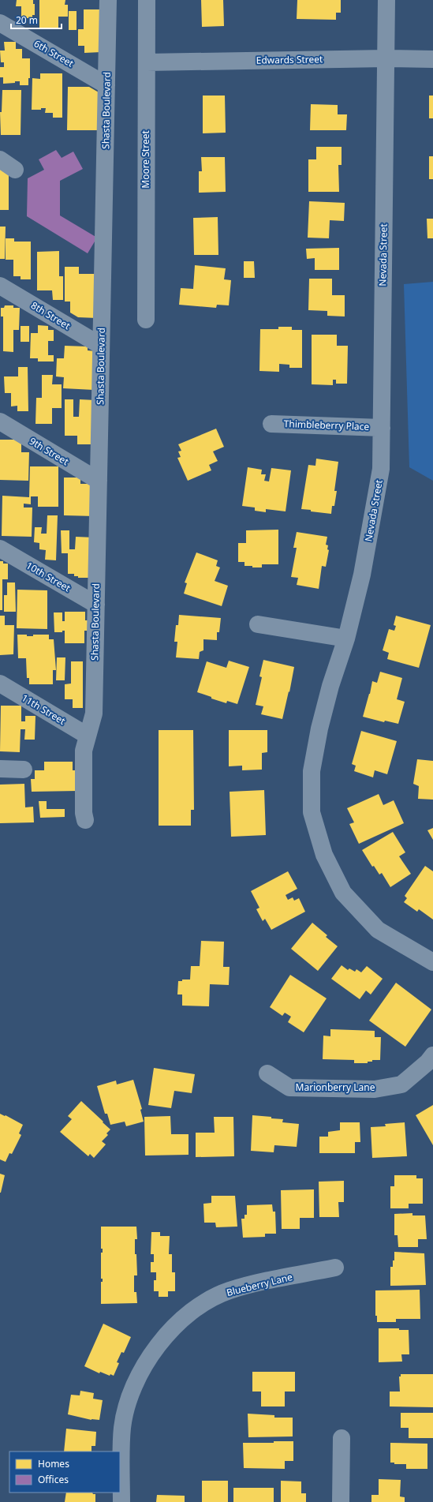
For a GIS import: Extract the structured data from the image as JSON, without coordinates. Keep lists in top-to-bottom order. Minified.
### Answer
{"streets":{"street":["6th Street","Edwards Street","Shasta Boulevard","Moore Street","Nevada Street","8th Street","Thimbleberry Place","9th Street","10th Street","11th Street","Marionberry Lane","Blueberry Lane"]},"crossings":[["6th Street","Shasta Boulevard"],["Edwards Street","Moore Street"],["Edwards Street","Nevada Street"],["Shasta Boulevard","8th Street"],["Shasta Boulevard","9th Street"],["Shasta Boulevard","10th Street"],["Shasta Boulevard","11th Street"],["Nevada Street","Thimbleberry Place"]],"legend":["Homes","Offices"],"scale_bar":"20 m"}
